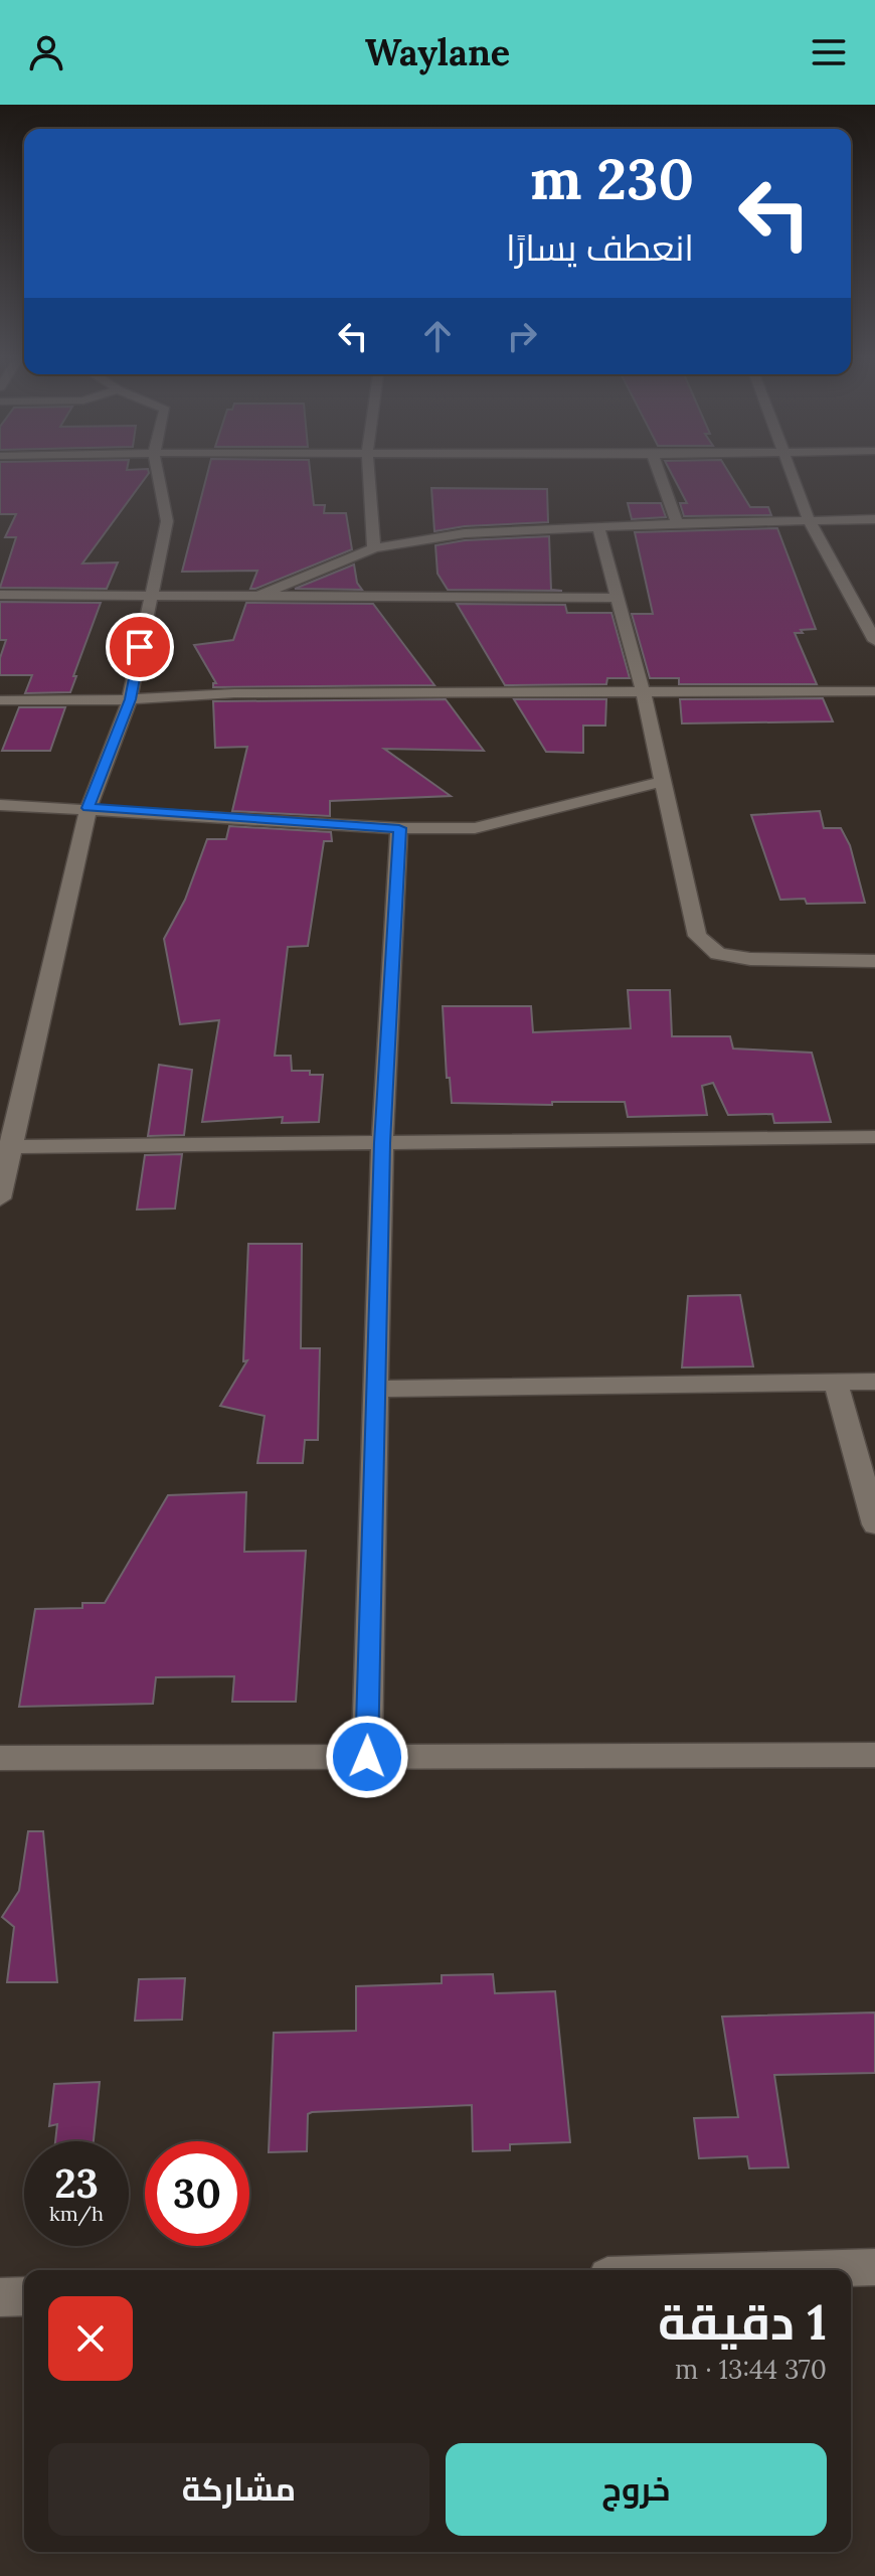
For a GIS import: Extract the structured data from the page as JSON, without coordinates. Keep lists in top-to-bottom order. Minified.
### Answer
{"page":{"header":"Waylane","turn":["230 m","انعطف يسارًا"],"speed":"23 km/h","limit":"30","heading":["1 دقيقة","370 m · 13:44"],"buttons":["خروج","مشاركة"]}}
